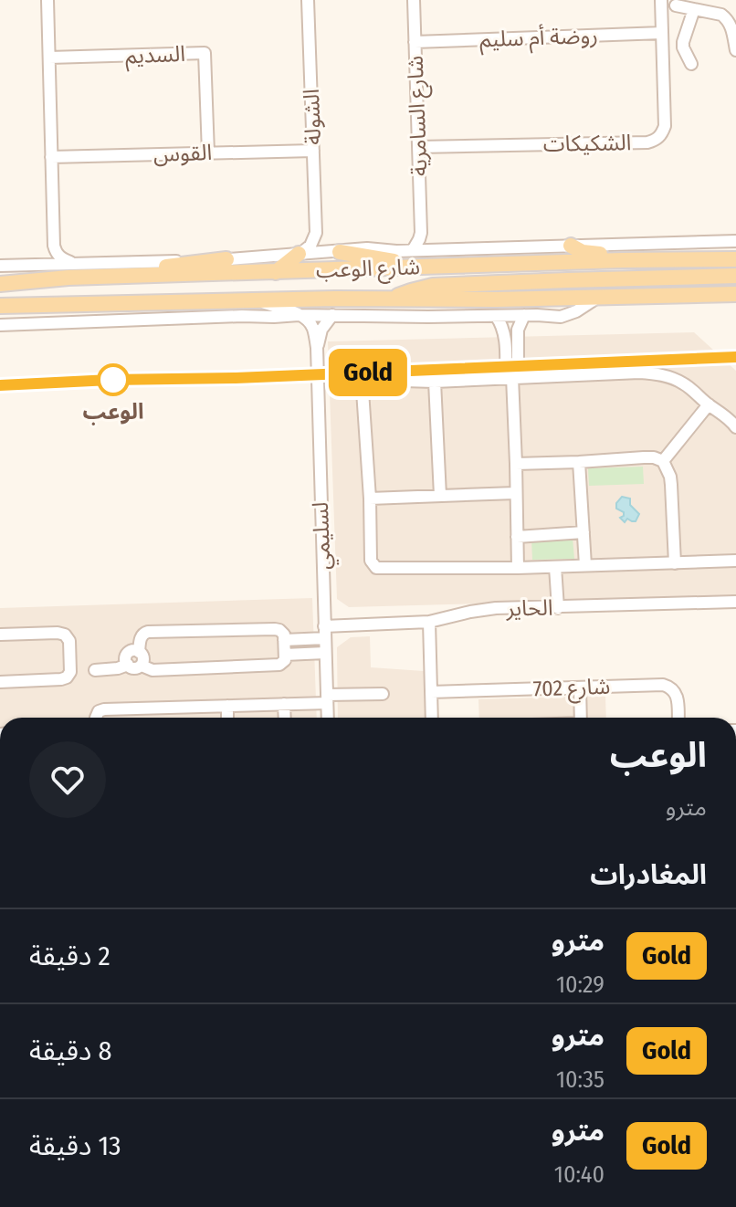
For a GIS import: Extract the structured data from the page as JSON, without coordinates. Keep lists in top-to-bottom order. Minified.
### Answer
{"streets":{"main road":["شارع الوعب"],"street":["روضة أم سليم","السديم","شارع السامرية","الشولة","الشكيكات","القوس","لسليمي","الحاير","شارع 702"]},"crossings":[["روضة أم سليم","شارع السامرية"],["روضة أم سليم","الشكيكات"],["السديم","القوس"],["شارع السامرية","الشكيكات"],["شارع السامرية","شارع الوعب"],["الشولة","القوس"],["شارع الوعب","لسليمي"],["لسليمي","الحاير"]],"places":["الوعب"],"lines":["metro line Gold"],"page":{"on_map":"Gold","heading":[["الوعب","مترو"],"المغادرات"],"list":[{"mark":"Gold","name":"مترو","note":"10:29","value":"2 دقيقة"},{"mark":"Gold","name":"مترو","note":"10:35","value":"8 دقيقة"},{"mark":"Gold","name":"مترو","note":"10:40","value":"13 دقيقة"}]}}
